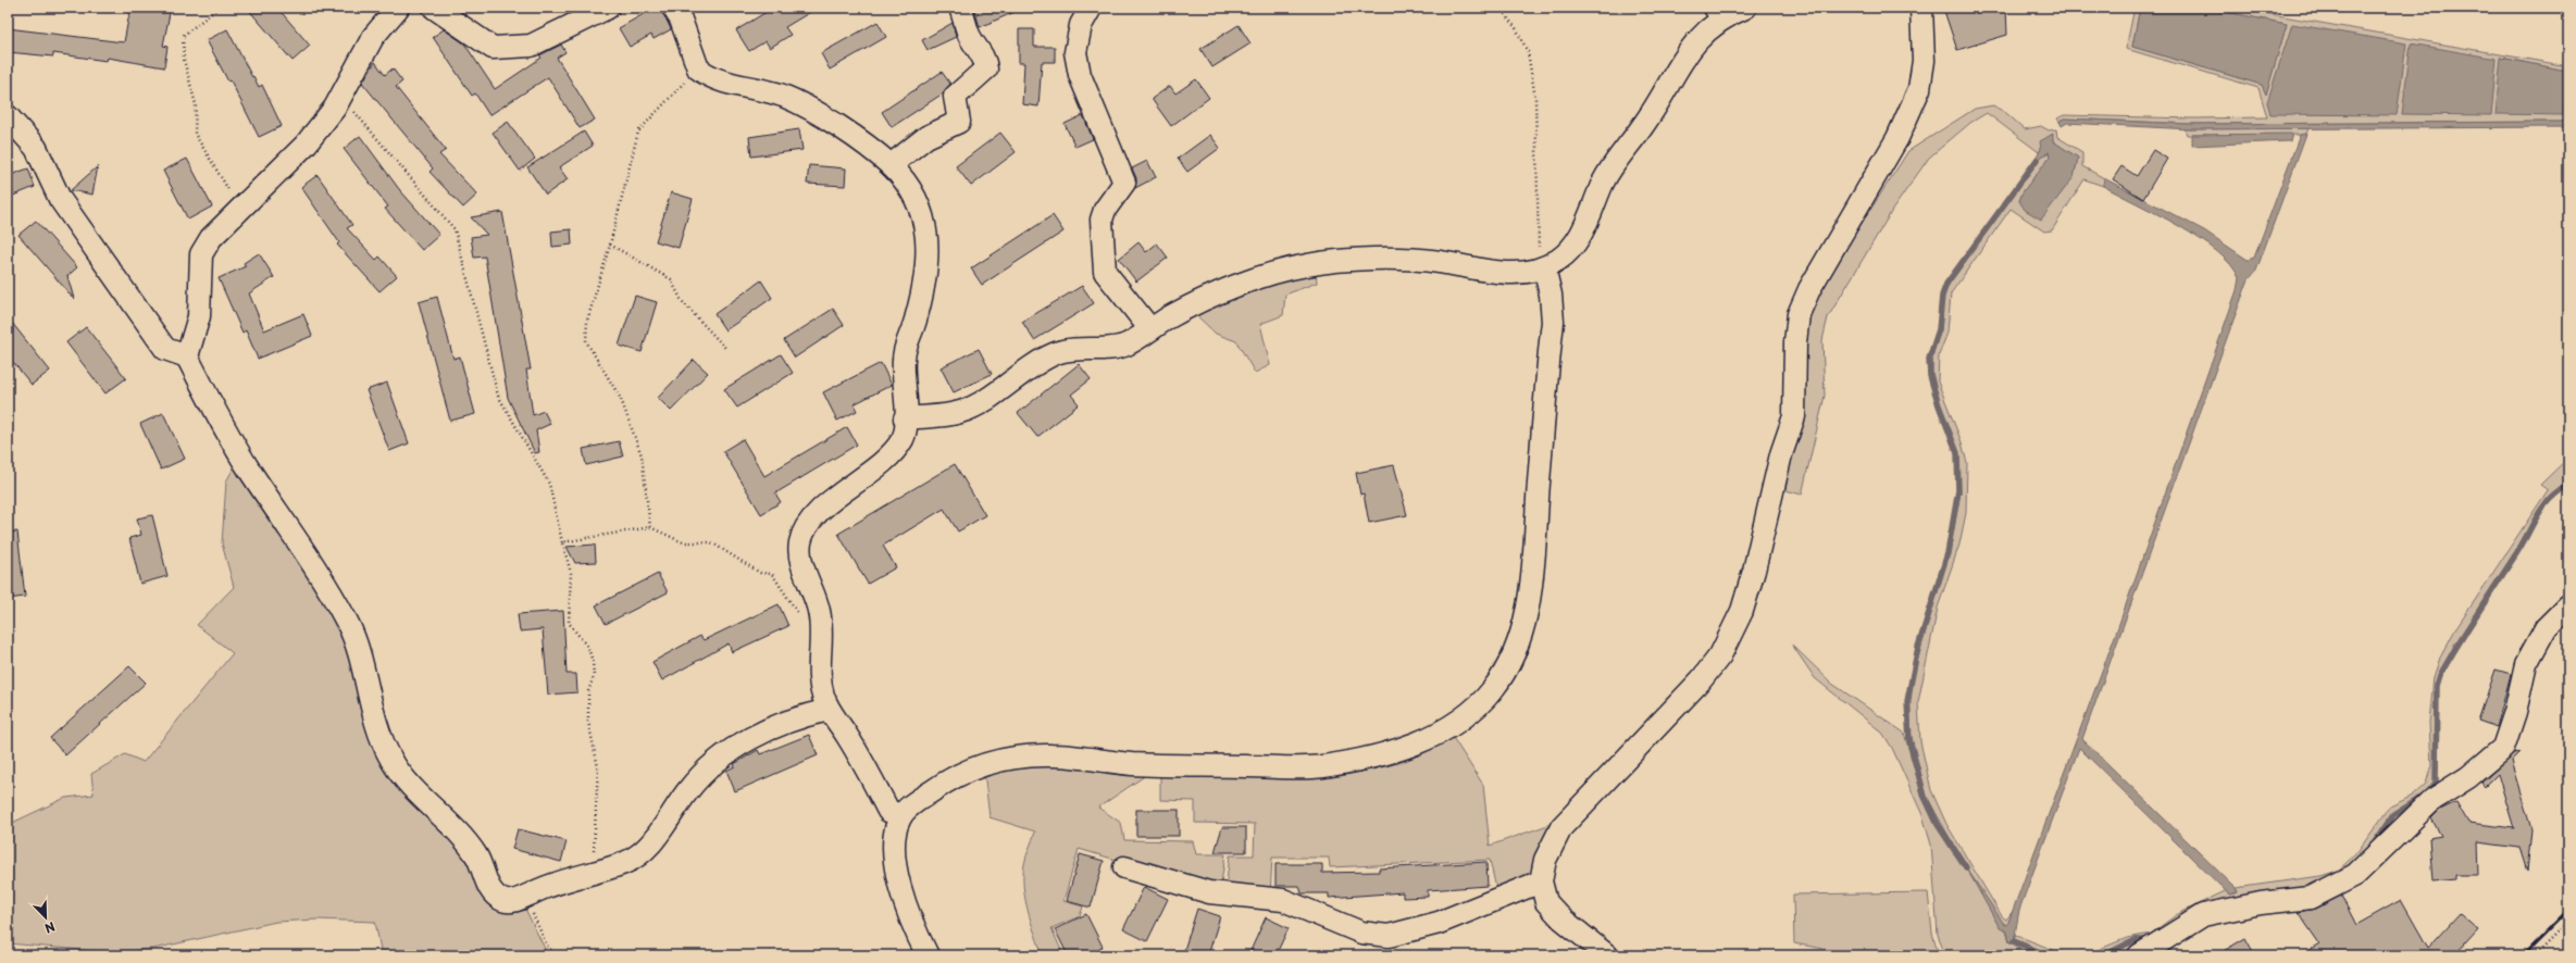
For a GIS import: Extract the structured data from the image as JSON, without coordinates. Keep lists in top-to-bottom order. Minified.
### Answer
{"north":"bottom right"}
